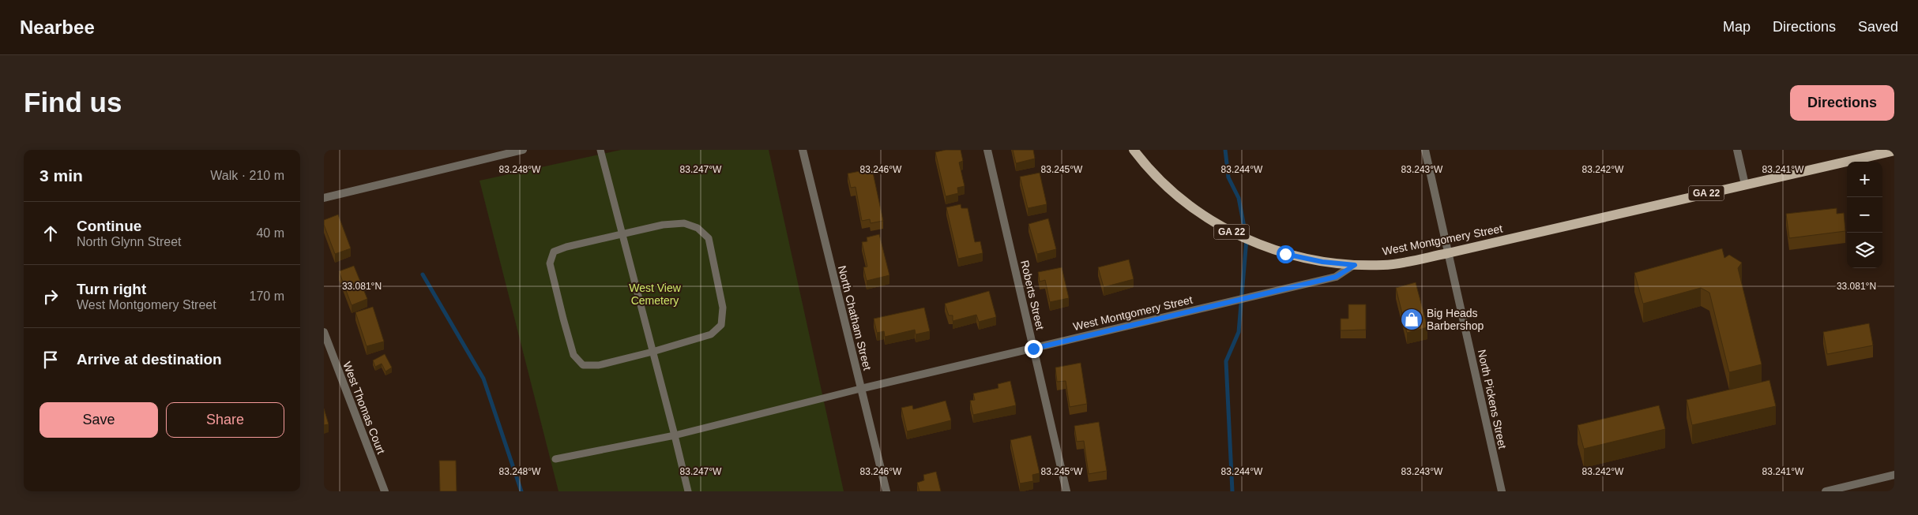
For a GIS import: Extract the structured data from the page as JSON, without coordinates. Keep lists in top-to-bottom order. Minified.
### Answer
{"streets":{"main road":["GA 22","West Montgomery Street"],"street":["Roberts Street","North Chatham Street","North Pickens Street","West Thomas Court"]},"crossings":[["GA 22","West Montgomery Street"],["West Montgomery Street","Roberts Street"],["West Montgomery Street","North Chatham Street"],["West Montgomery Street","North Pickens Street"]],"parks":["West View Cemetery"],"places":{"shop":["Big Heads Barbershop"]},"page":{"header":"Nearbee","nav":["Map","Directions","Saved"],"buttons":["Directions",["Save","Share"]],"title":"Find us","heading":["3 min","Walk · 210 m"],"map_buttons":["+","−"],"list":[["Continue","North Glynn Street","40 m"],["Turn right","West Montgomery Street","170 m"],"Arrive at destination"]},"coordinates":["83.248°W","83.247°W","83.246°W","83.245°W","83.244°W","83.243°W","83.242°W","83.241°W","33.081°N"]}
